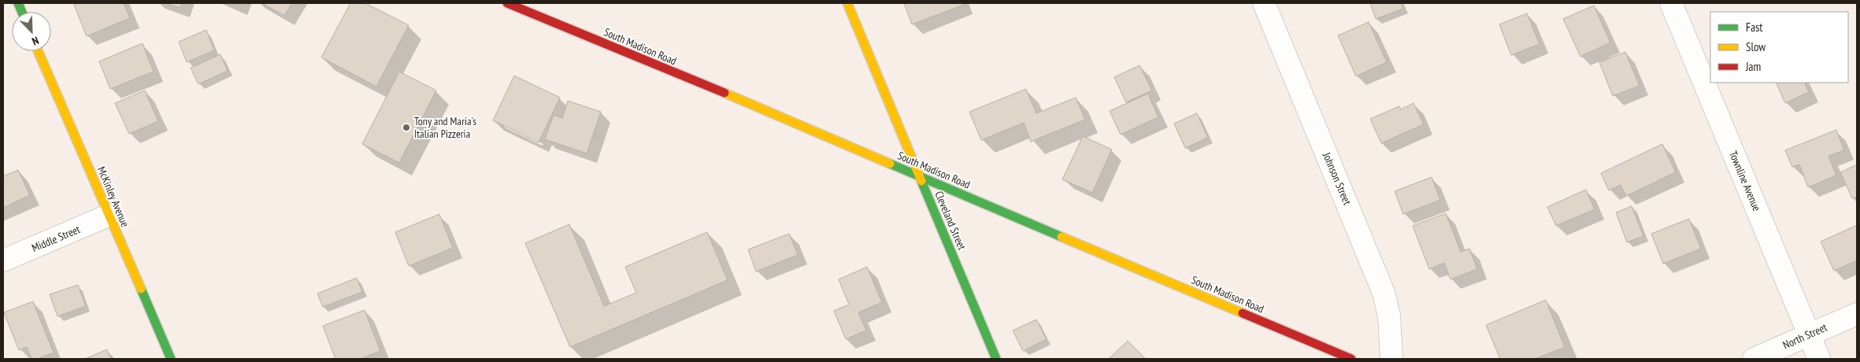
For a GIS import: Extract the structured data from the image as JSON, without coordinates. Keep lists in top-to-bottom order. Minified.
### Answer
{"streets":{"main road":["South Madison Road","McKinley Avenue","Cleveland Street"],"street":["Johnson Street","Townline Avenue","Middle Street","North Street"]},"crossings":[["South Madison Road","Cleveland Street"],["Townline Avenue","North Street"],["McKinley Avenue","Middle Street"]],"places":["Tony and Maria's Italian Pizzeria"],"legend":["Fast","Slow","Jam"],"north":"bottom right"}
